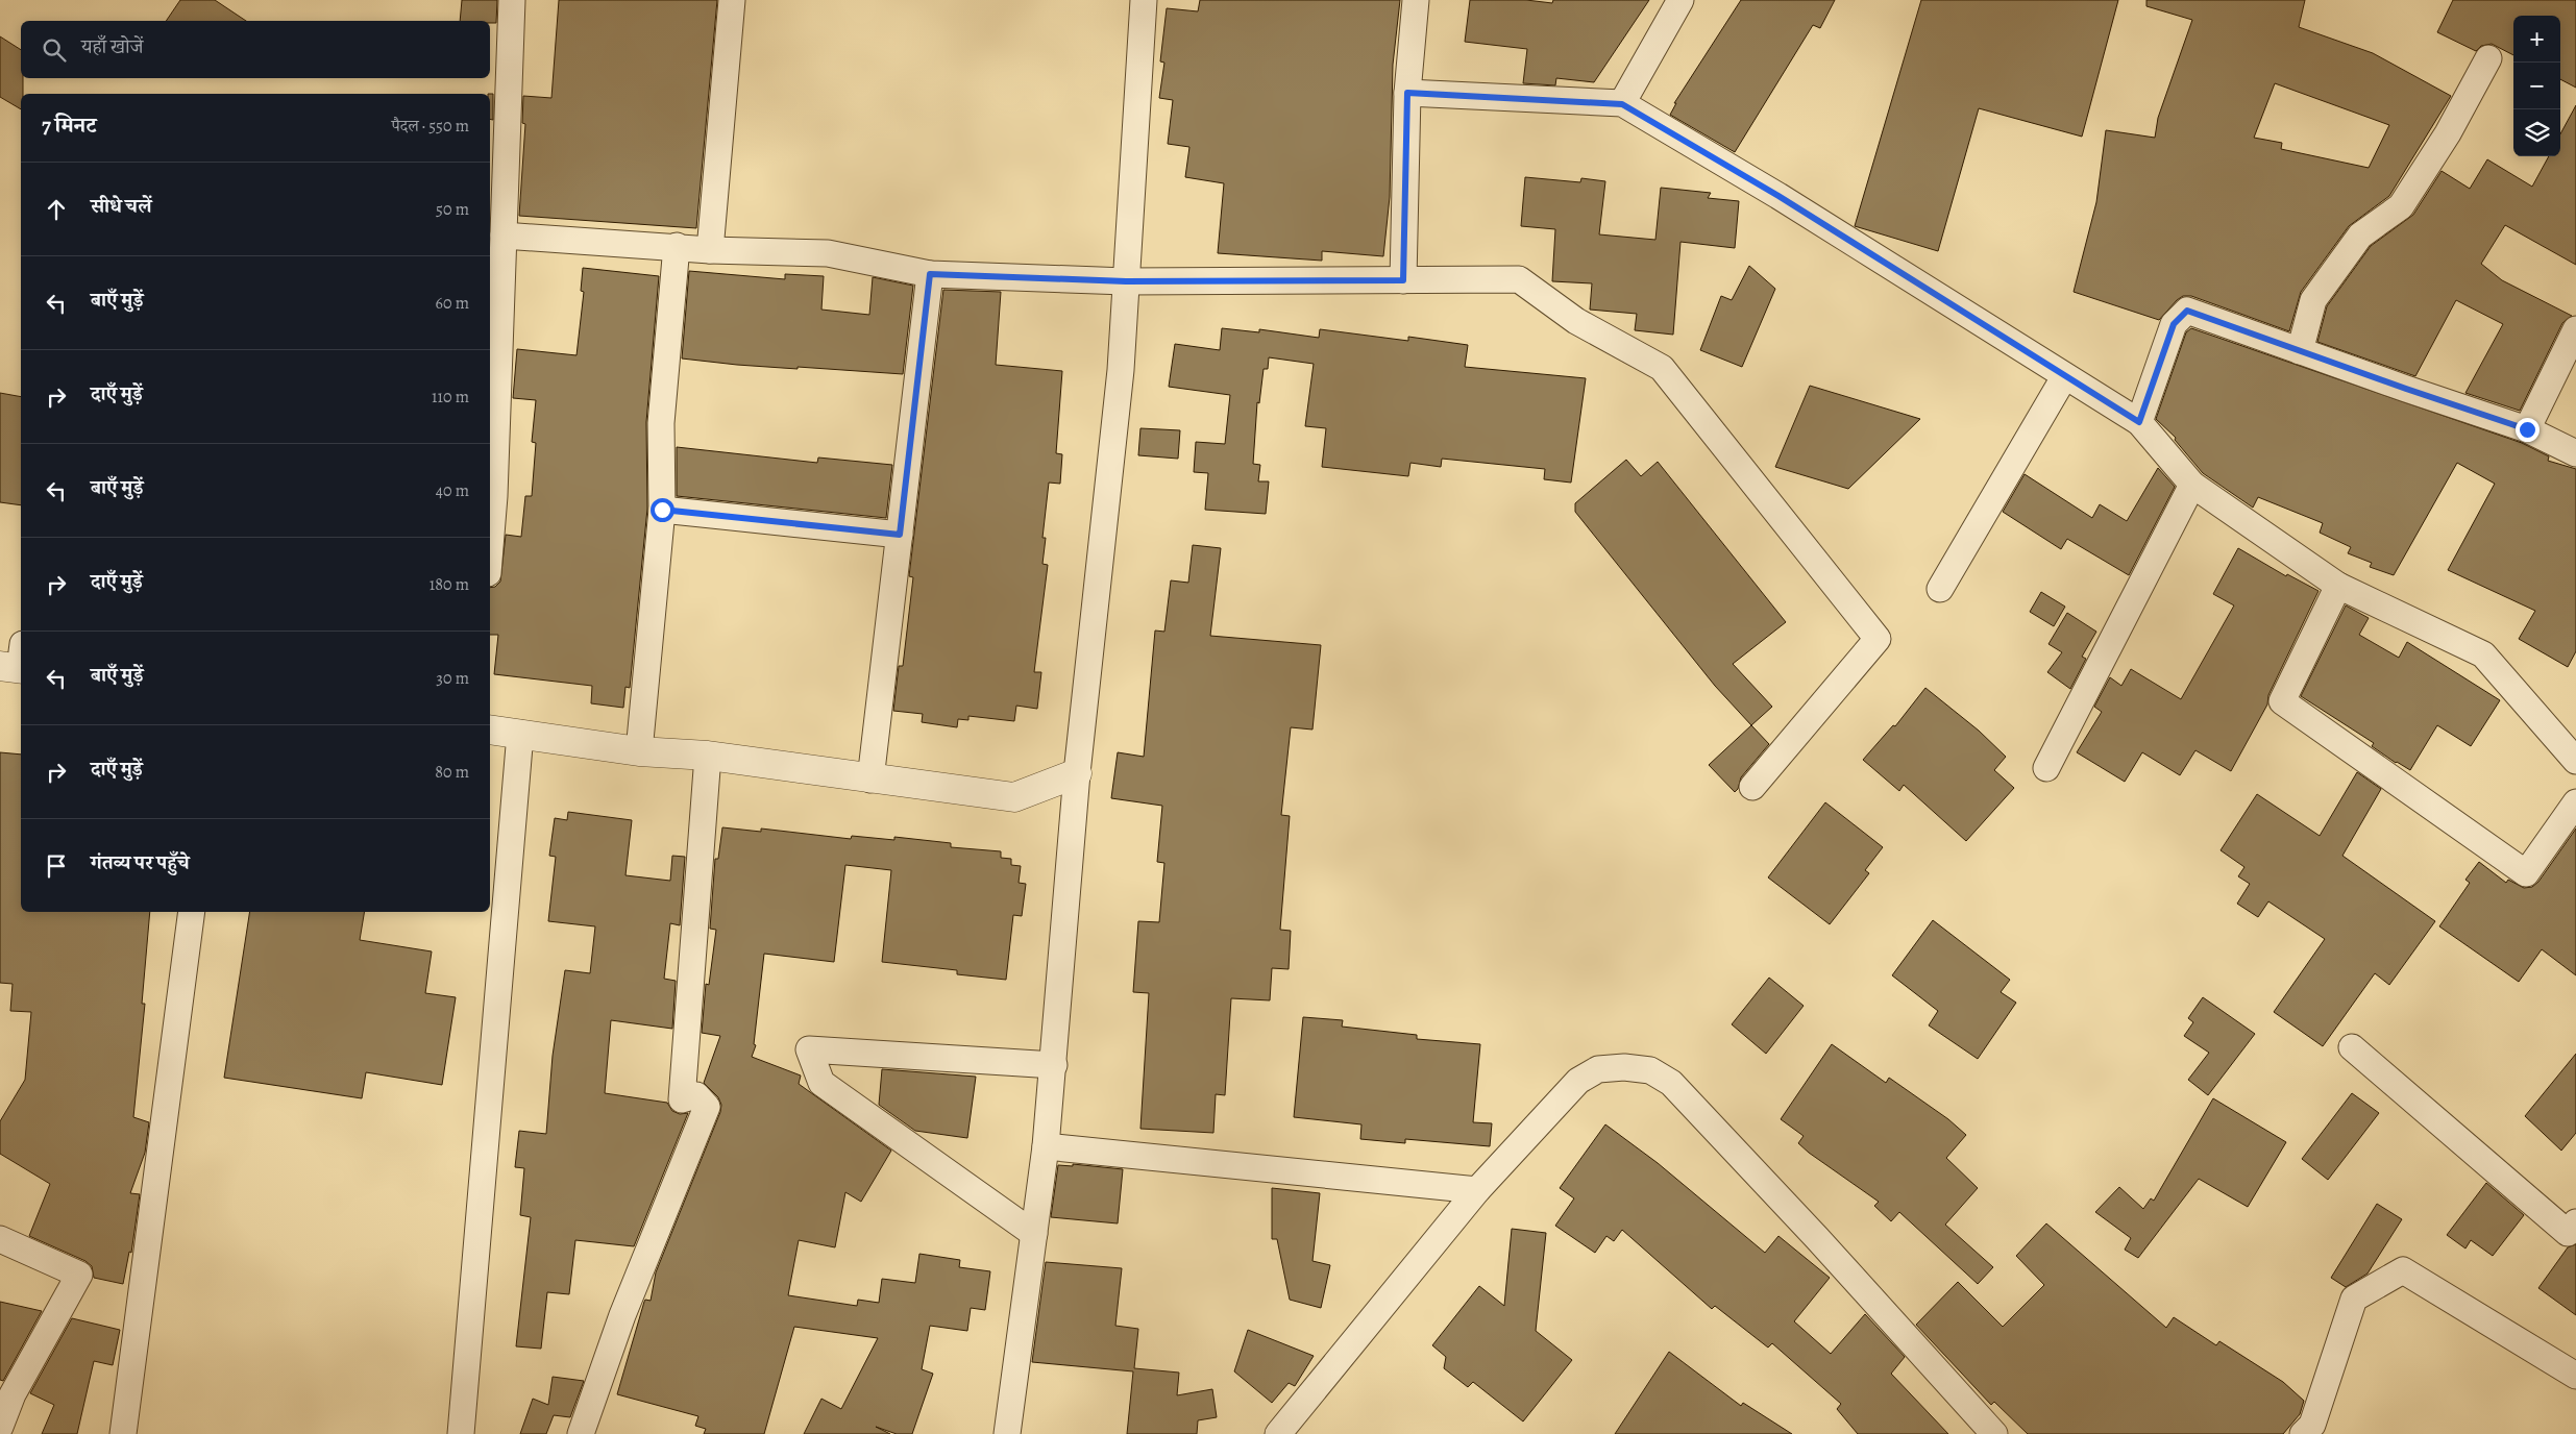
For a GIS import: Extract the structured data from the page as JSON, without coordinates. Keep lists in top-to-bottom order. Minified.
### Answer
{"page":{"map_buttons":["+","−"],"search":"यहाँ खोजें","heading":["7 मिनट","पैदल · 550 m"],"list":[["सीधे चलें","50 m"],["बाएँ मुड़ें","60 m"],["दाएँ मुड़ें","110 m"],["बाएँ मुड़ें","40 m"],["दाएँ मुड़ें","180 m"],["बाएँ मुड़ें","30 m"],["दाएँ मुड़ें","80 m"],"गंतव्य पर पहुँचे"]}}
